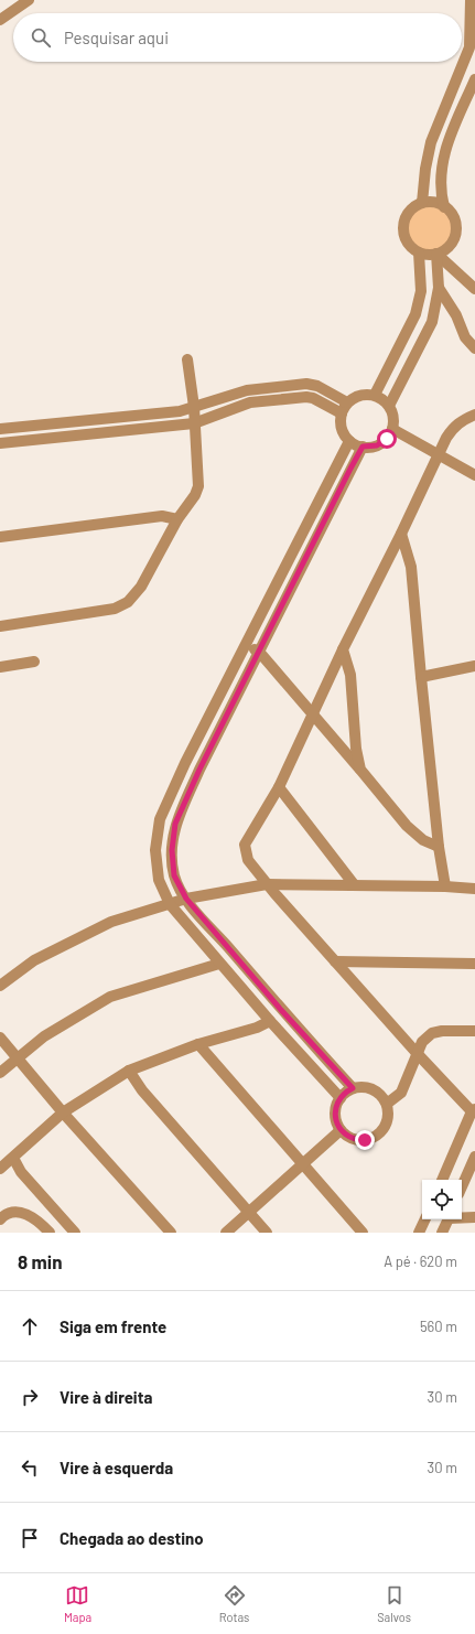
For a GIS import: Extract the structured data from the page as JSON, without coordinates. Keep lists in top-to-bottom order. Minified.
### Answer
{"page":{"search":"Pesquisar aqui","heading":["8 min","A pé · 620 m"],"list":[["Siga em frente","560 m"],["Vire à direita","30 m"],["Vire à esquerda","30 m"],"Chegada ao destino"],"nav":["Mapa","Rotas","Salvos"]}}
